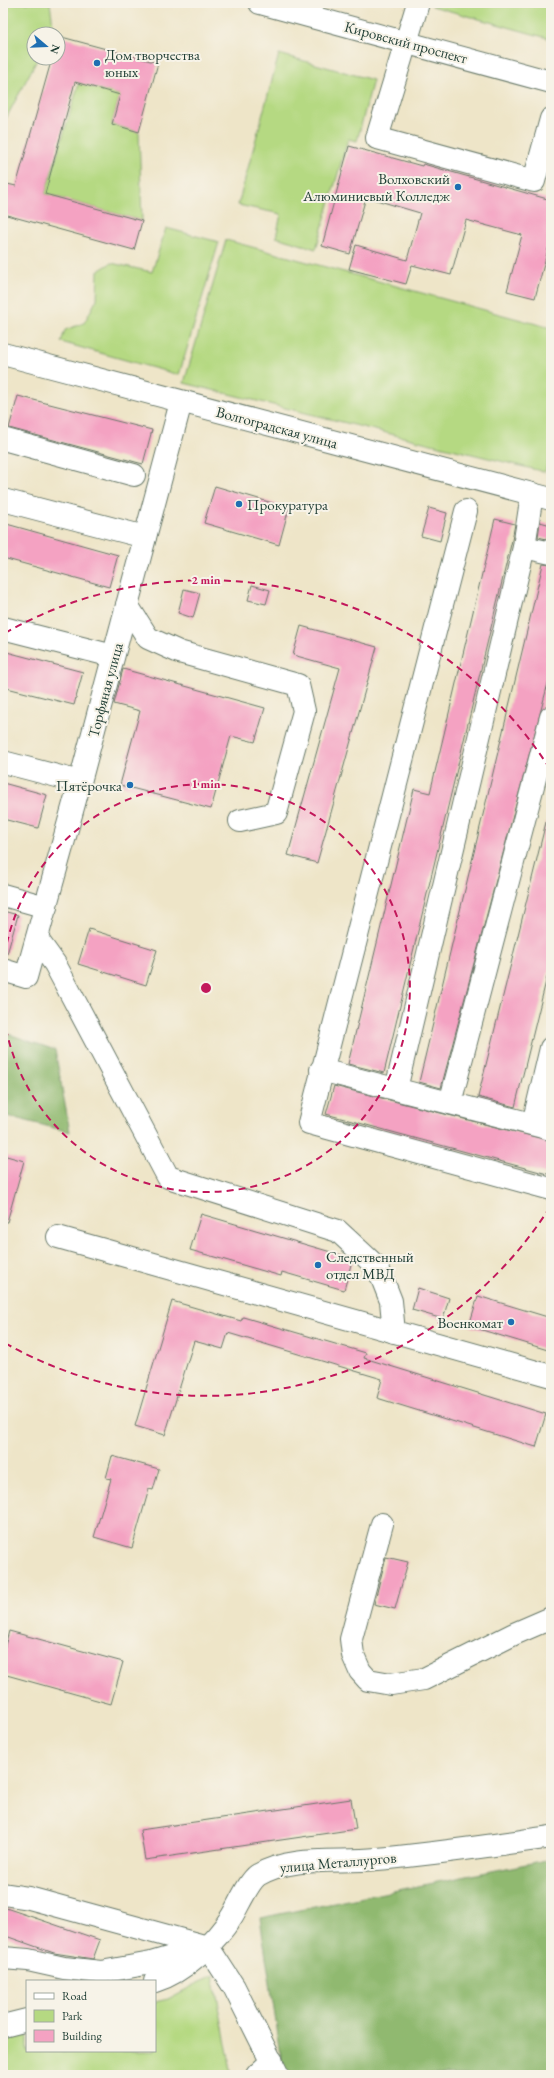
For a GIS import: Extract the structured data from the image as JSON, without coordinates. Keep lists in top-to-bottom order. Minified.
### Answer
{"streets":{"street":["Кировский проспект","Волгоградская улица","Торфяная улица","улица Металлургов"]},"crossings":[["Волгоградская улица","Торфяная улица"]],"places":["Дом творчества юных","Волховский Алюминиевый Колледж","Прокуратура","Пятёрочка","Следственный отдел МВД","Военкомат"],"legend":["Road","Park","Building"],"north":"right","rings":["2 min","1 min"]}
